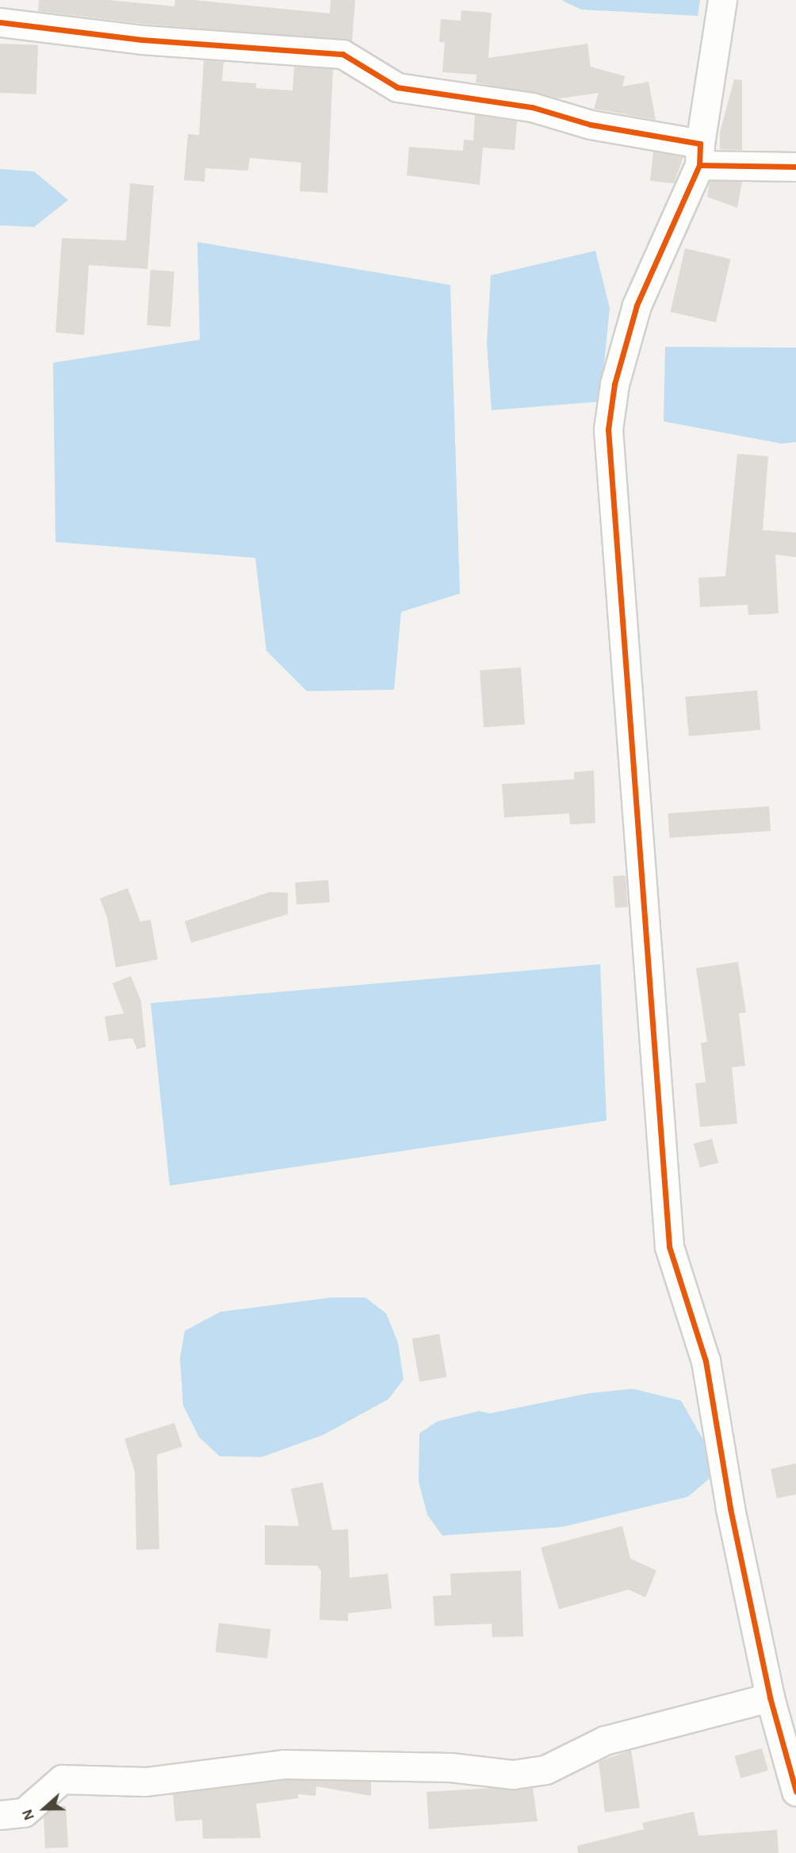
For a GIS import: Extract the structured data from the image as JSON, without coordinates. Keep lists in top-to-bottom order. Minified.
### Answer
{"north":"left"}
